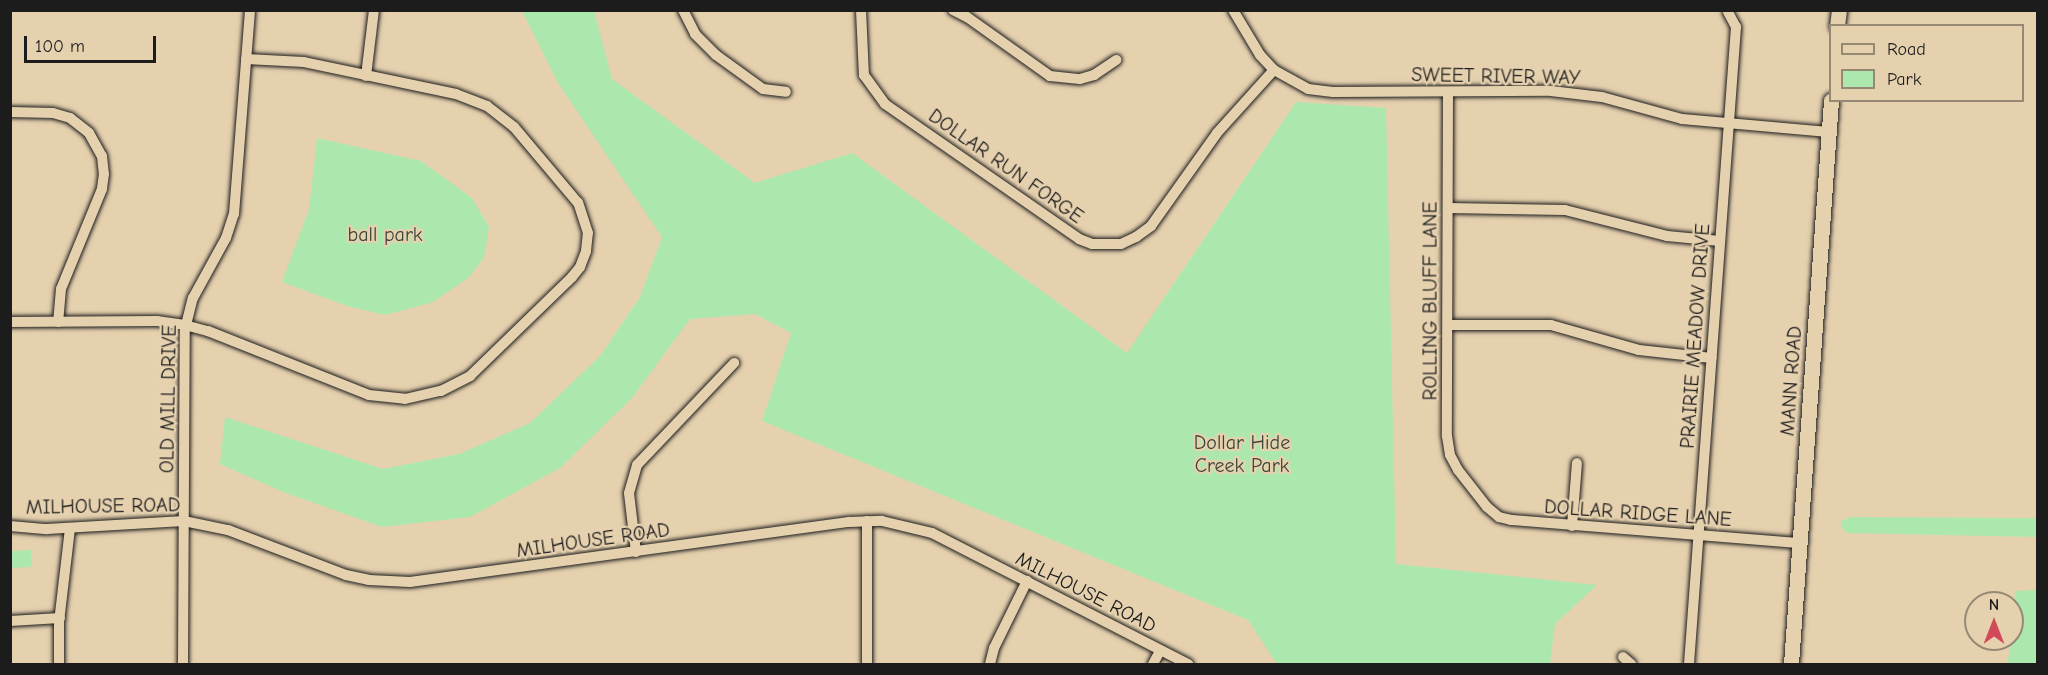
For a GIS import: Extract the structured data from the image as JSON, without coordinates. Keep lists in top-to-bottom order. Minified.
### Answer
{"streets":{"main road":["MANN ROAD"],"street":["SWEET RIVER WAY","DOLLAR RUN FORGE","ROLLING BLUFF LANE","PRAIRIE MEADOW DRIVE","OLD MILL DRIVE","MILHOUSE ROAD","DOLLAR RIDGE LANE"]},"crossings":[["SWEET RIVER WAY","DOLLAR RUN FORGE"],["SWEET RIVER WAY","ROLLING BLUFF LANE"],["SWEET RIVER WAY","PRAIRIE MEADOW DRIVE"],["SWEET RIVER WAY","MANN ROAD"],["ROLLING BLUFF LANE","DOLLAR RIDGE LANE"],["PRAIRIE MEADOW DRIVE","DOLLAR RIDGE LANE"],["MANN ROAD","DOLLAR RIDGE LANE"],["OLD MILL DRIVE","MILHOUSE ROAD"]],"parks":["ball park","Dollar Hide Creek Park"],"legend":["Road","Park"],"scale_bar":"100 m","north":"top"}
